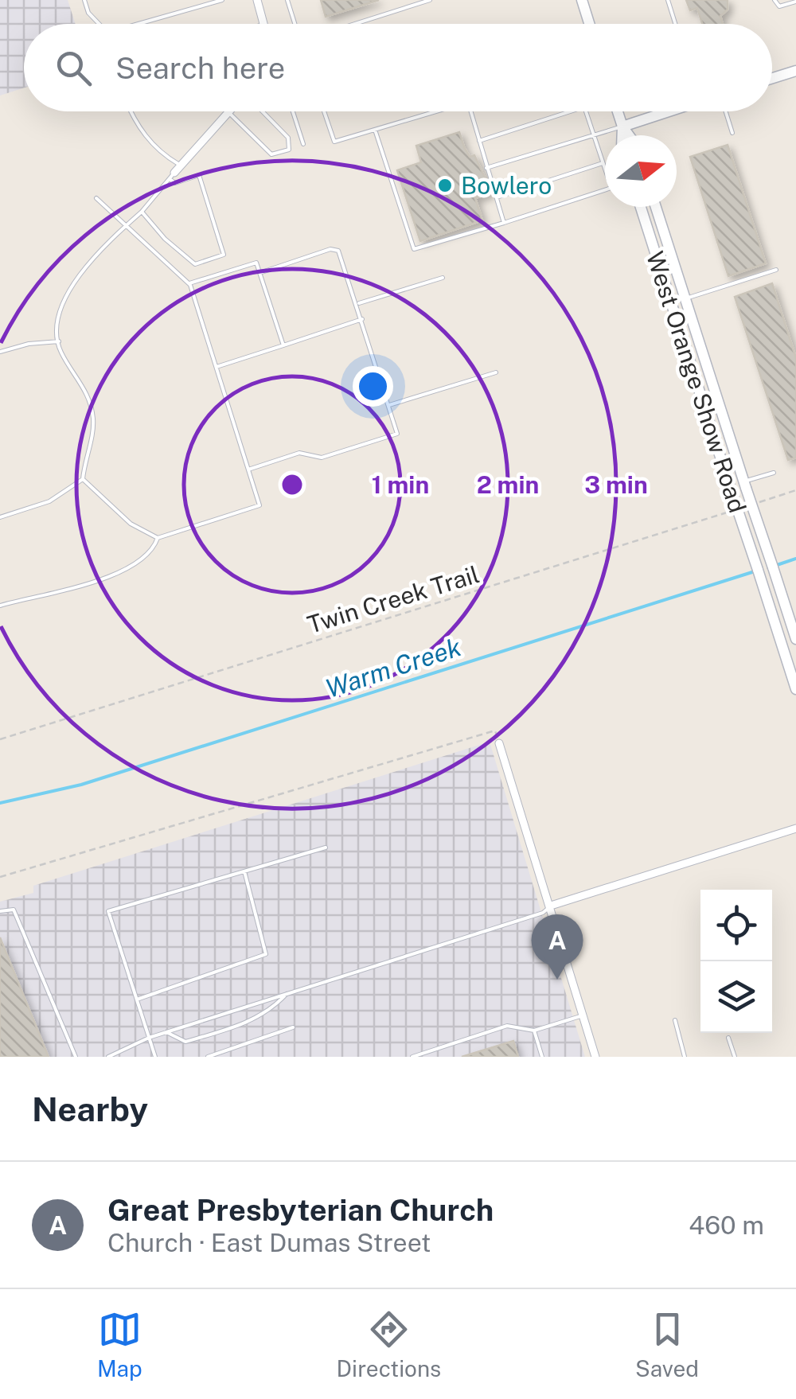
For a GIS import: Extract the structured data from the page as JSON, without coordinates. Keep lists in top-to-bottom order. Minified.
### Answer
{"streets":{"main road":["West Orange Show Road"],"path":["Twin Creek Trail"]},"water":["Warm Creek"],"places":["Bowlero"],"north":"right","page":{"search":"Search here","pins":"A","heading":"Nearby","list":[{"mark":"A","name":"Great Presbyterian Church","note":"Church · East Dumas Street","value":"460 m"}],"nav":["Map","Directions","Saved"]},"rings":["1 min","2 min","3 min"]}
